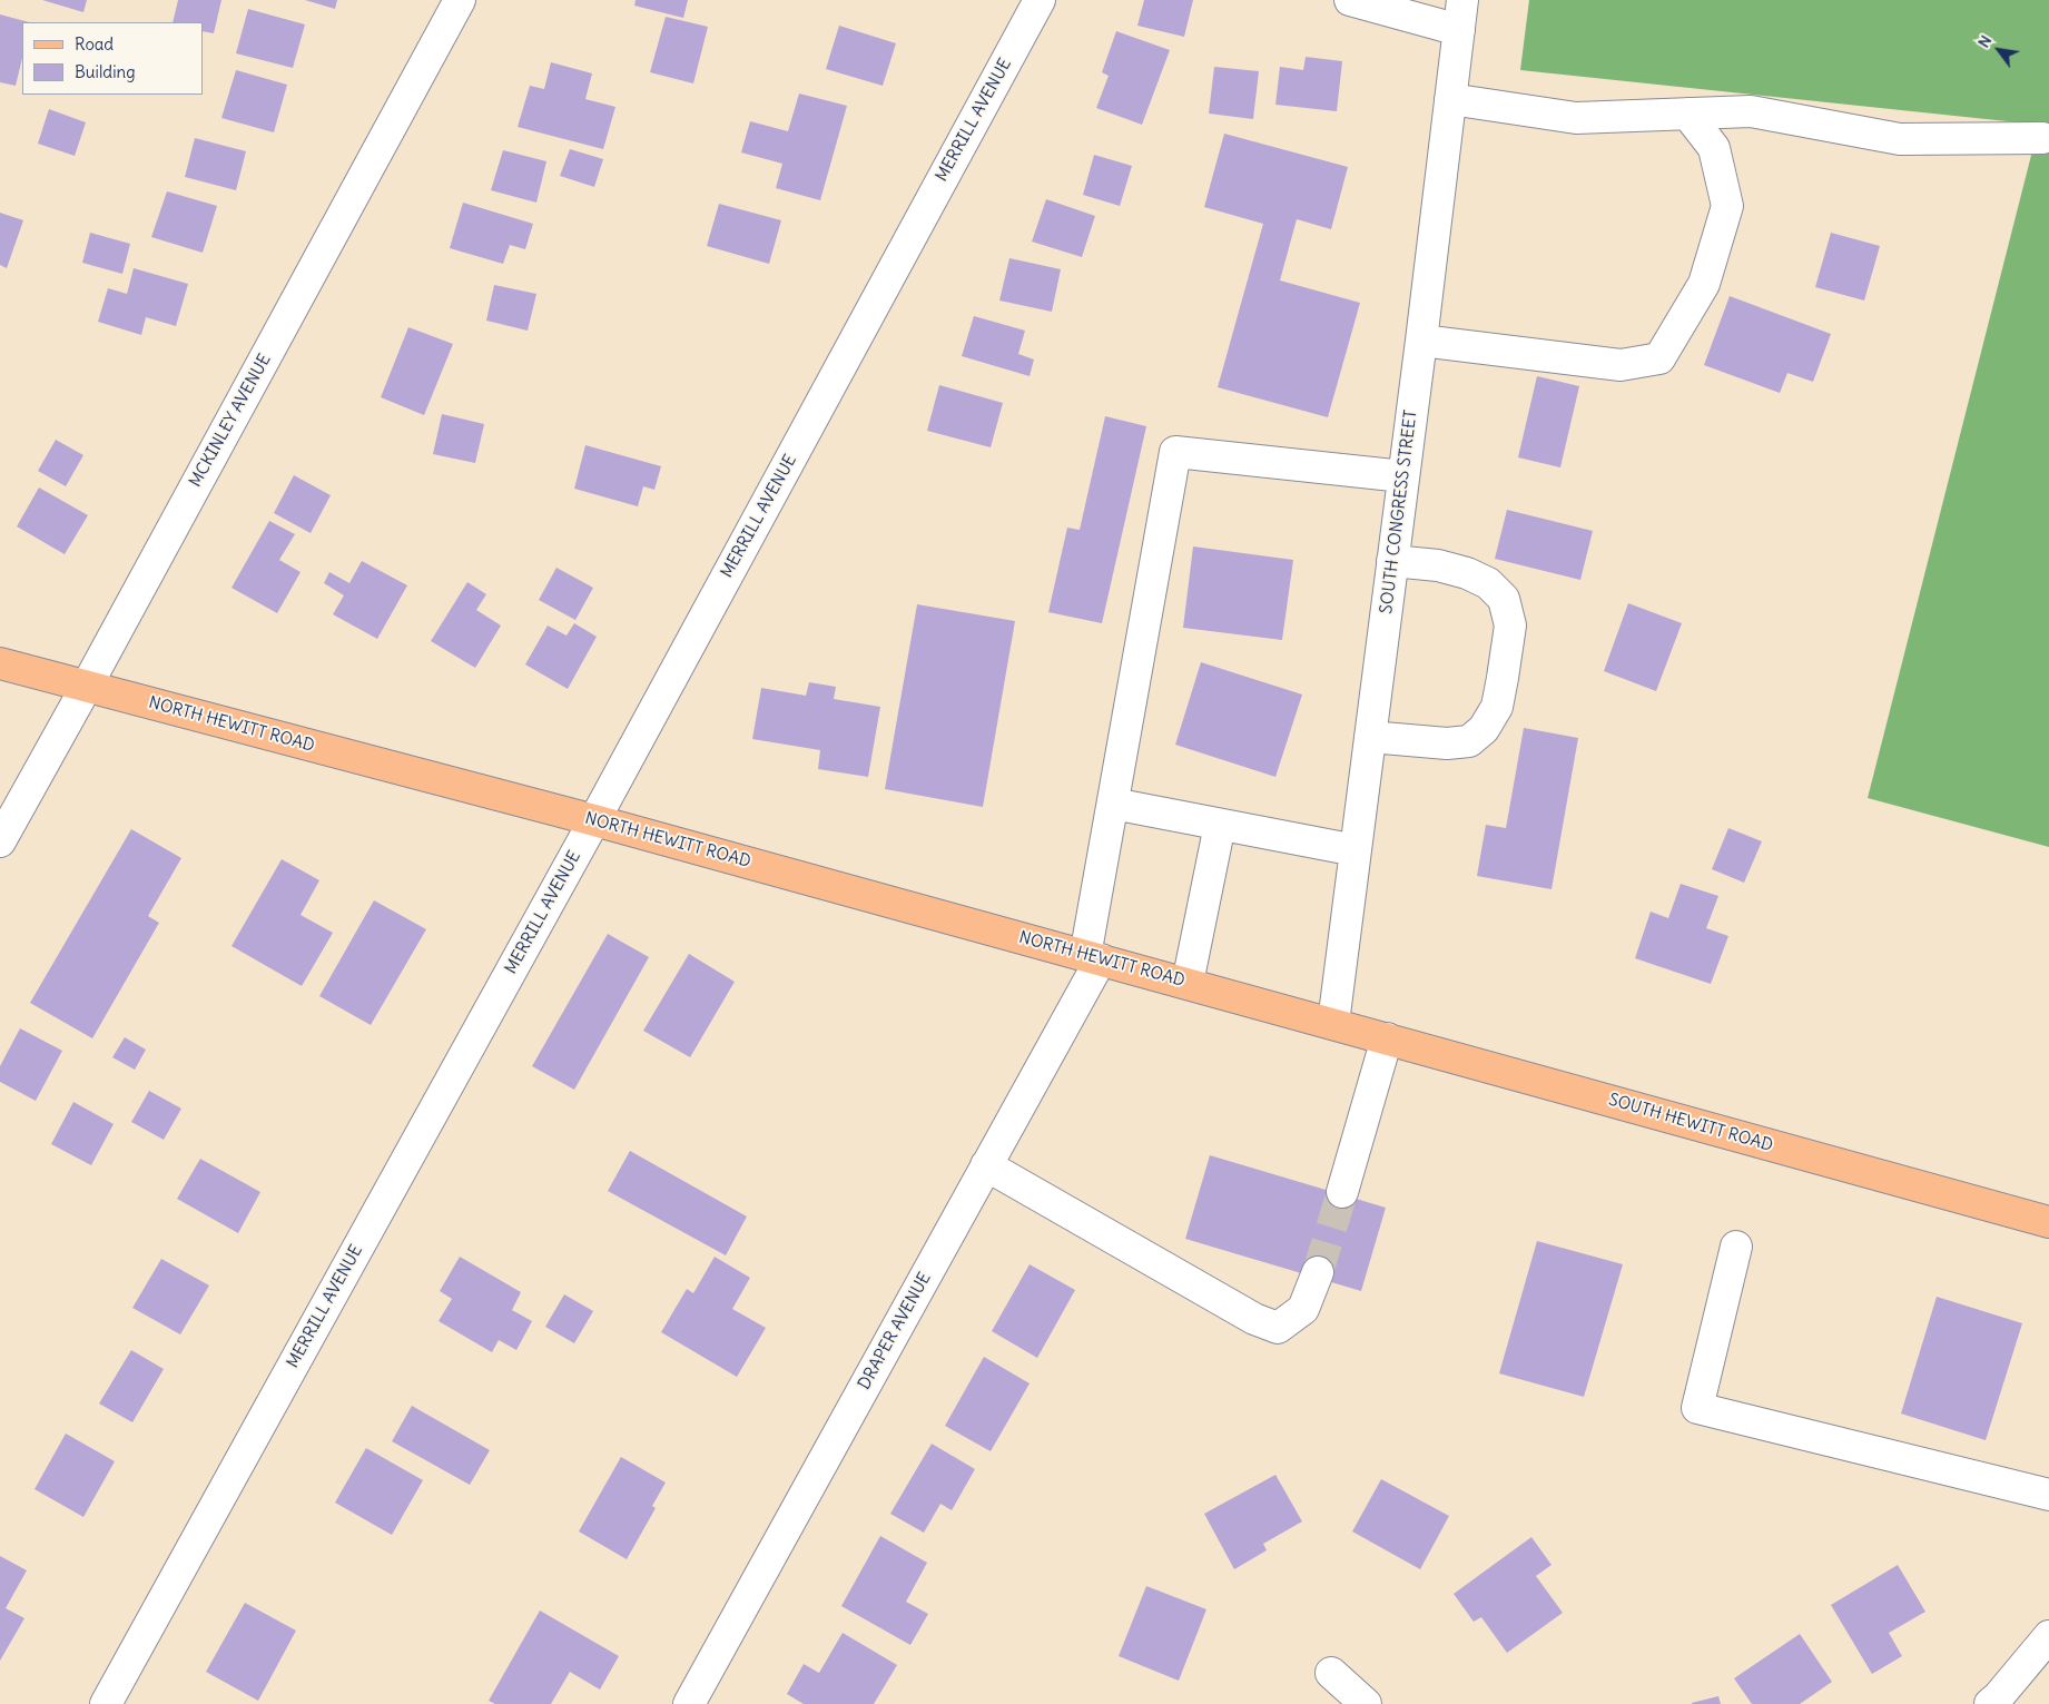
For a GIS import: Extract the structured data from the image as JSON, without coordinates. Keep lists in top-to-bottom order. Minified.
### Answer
{"streets":{"main road":["NORTH HEWITT ROAD","SOUTH HEWITT ROAD"],"street":["MERRILL AVENUE","MCKINLEY AVENUE","SOUTH CONGRESS STREET","DRAPER AVENUE"]},"crossings":[["MERRILL AVENUE","NORTH HEWITT ROAD"],["MCKINLEY AVENUE","NORTH HEWITT ROAD"],["SOUTH CONGRESS STREET","NORTH HEWITT ROAD"],["SOUTH CONGRESS STREET","SOUTH HEWITT ROAD"],["SOUTH CONGRESS STREET","DRAPER AVENUE"],["NORTH HEWITT ROAD","SOUTH HEWITT ROAD"],["NORTH HEWITT ROAD","DRAPER AVENUE"]],"legend":["Road","Building"],"north":"top left"}
